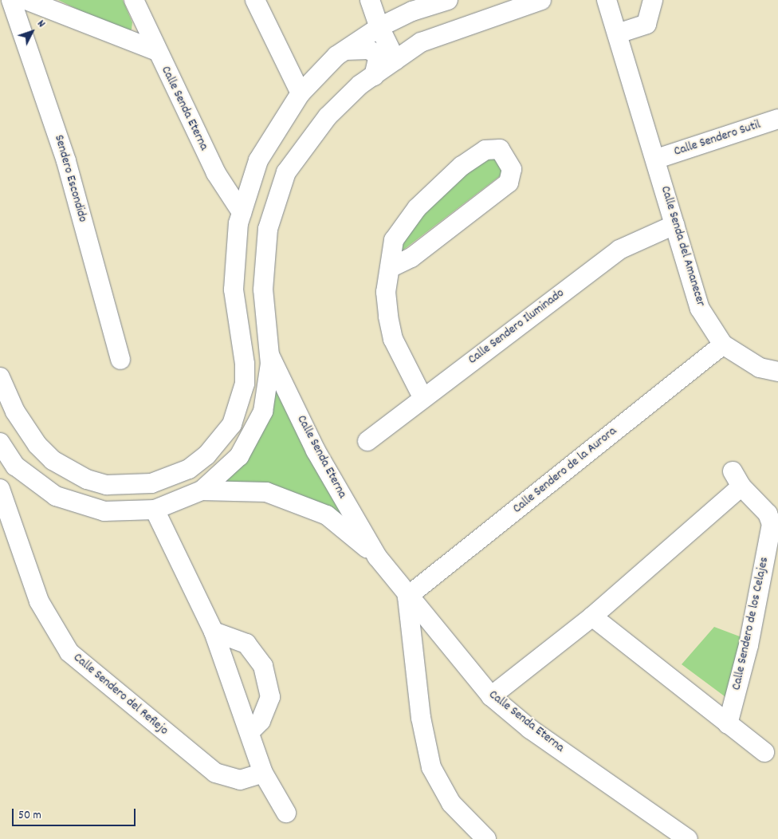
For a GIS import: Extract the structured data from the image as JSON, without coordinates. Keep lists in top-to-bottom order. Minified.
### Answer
{"streets":{"street":["Calle Senda Eterna","Calle Sendero Sutil","Sendero Escondido","Calle Senda del Amanecer","Calle Sendero Iluminado","Calle Sendero de la Aurora","Calle Sendero de los Celajes","Calle Sendero del Reflejo"]},"crossings":[["Calle Senda Eterna","Calle Sendero de la Aurora"],["Calle Senda Eterna","Calle Sendero de los Celajes"],["Calle Sendero Sutil","Calle Senda del Amanecer"],["Calle Senda del Amanecer","Calle Sendero Iluminado"],["Calle Senda del Amanecer","Calle Sendero de la Aurora"]],"scale_bar":"50 m","north":"top right"}
